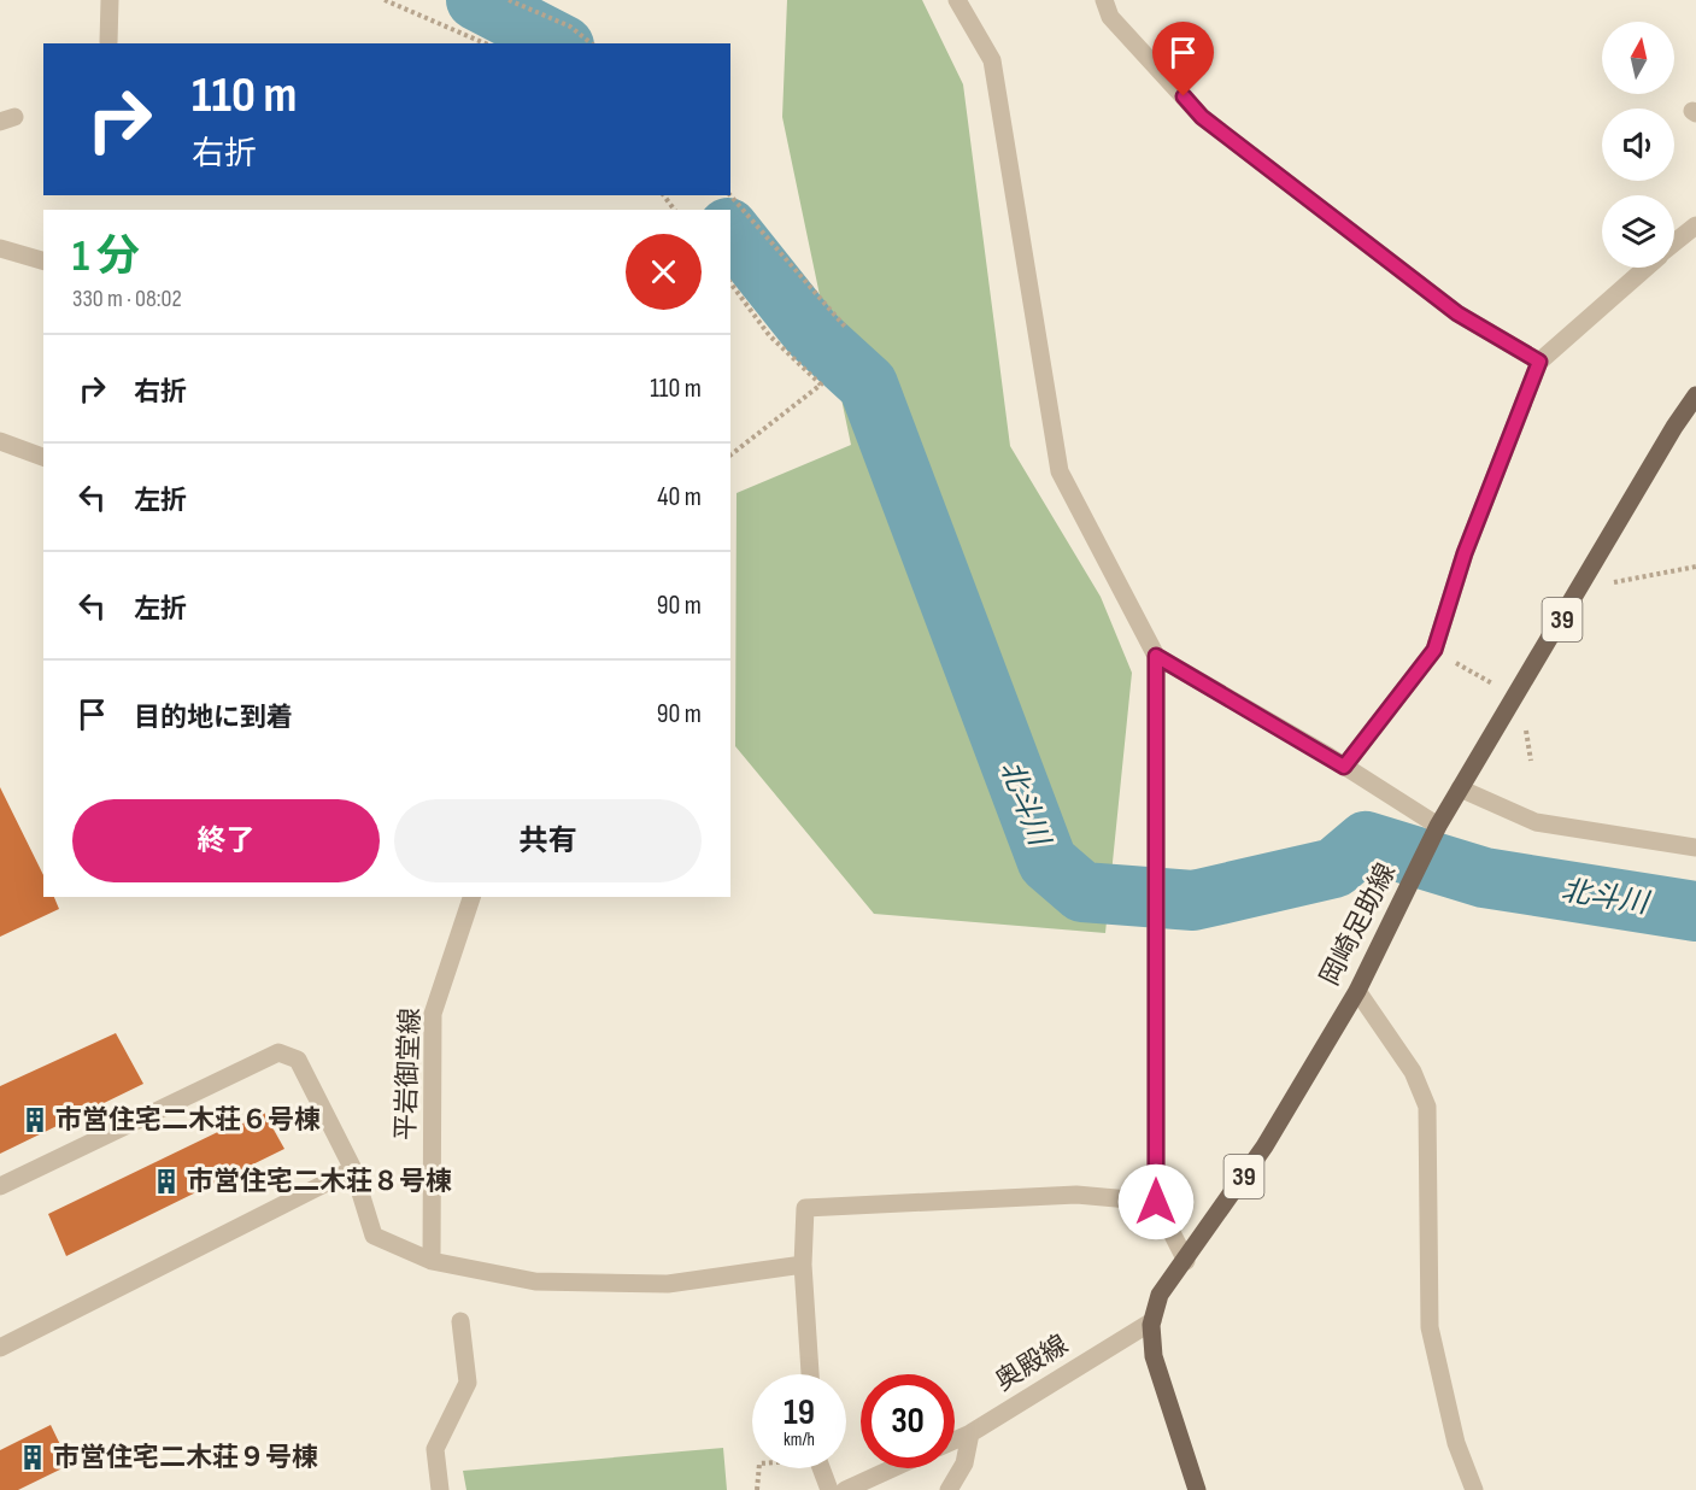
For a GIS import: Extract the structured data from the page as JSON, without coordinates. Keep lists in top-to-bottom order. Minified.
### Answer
{"streets":{"main road":["39","岡崎足助線"],"street":["平岩御堂線","奥殿線"]},"crossings":[["岡崎足助線","奥殿線"]],"water":["北斗川"],"places":{"building":["市営住宅二木荘６号棟","市営住宅二木荘８号棟","市営住宅二木荘９号棟"]},"north":"top","page":{"turn":["110 m","右折"],"heading":["1 分","330 m · 08:02"],"list":[{"name":"右折","value":"110 m"},{"name":"左折","value":"40 m"},{"name":"左折","value":"90 m"},{"name":"目的地に到着","value":"90 m"}],"buttons":["終了","共有"],"speed":"19 km/h","limit":"30"}}
